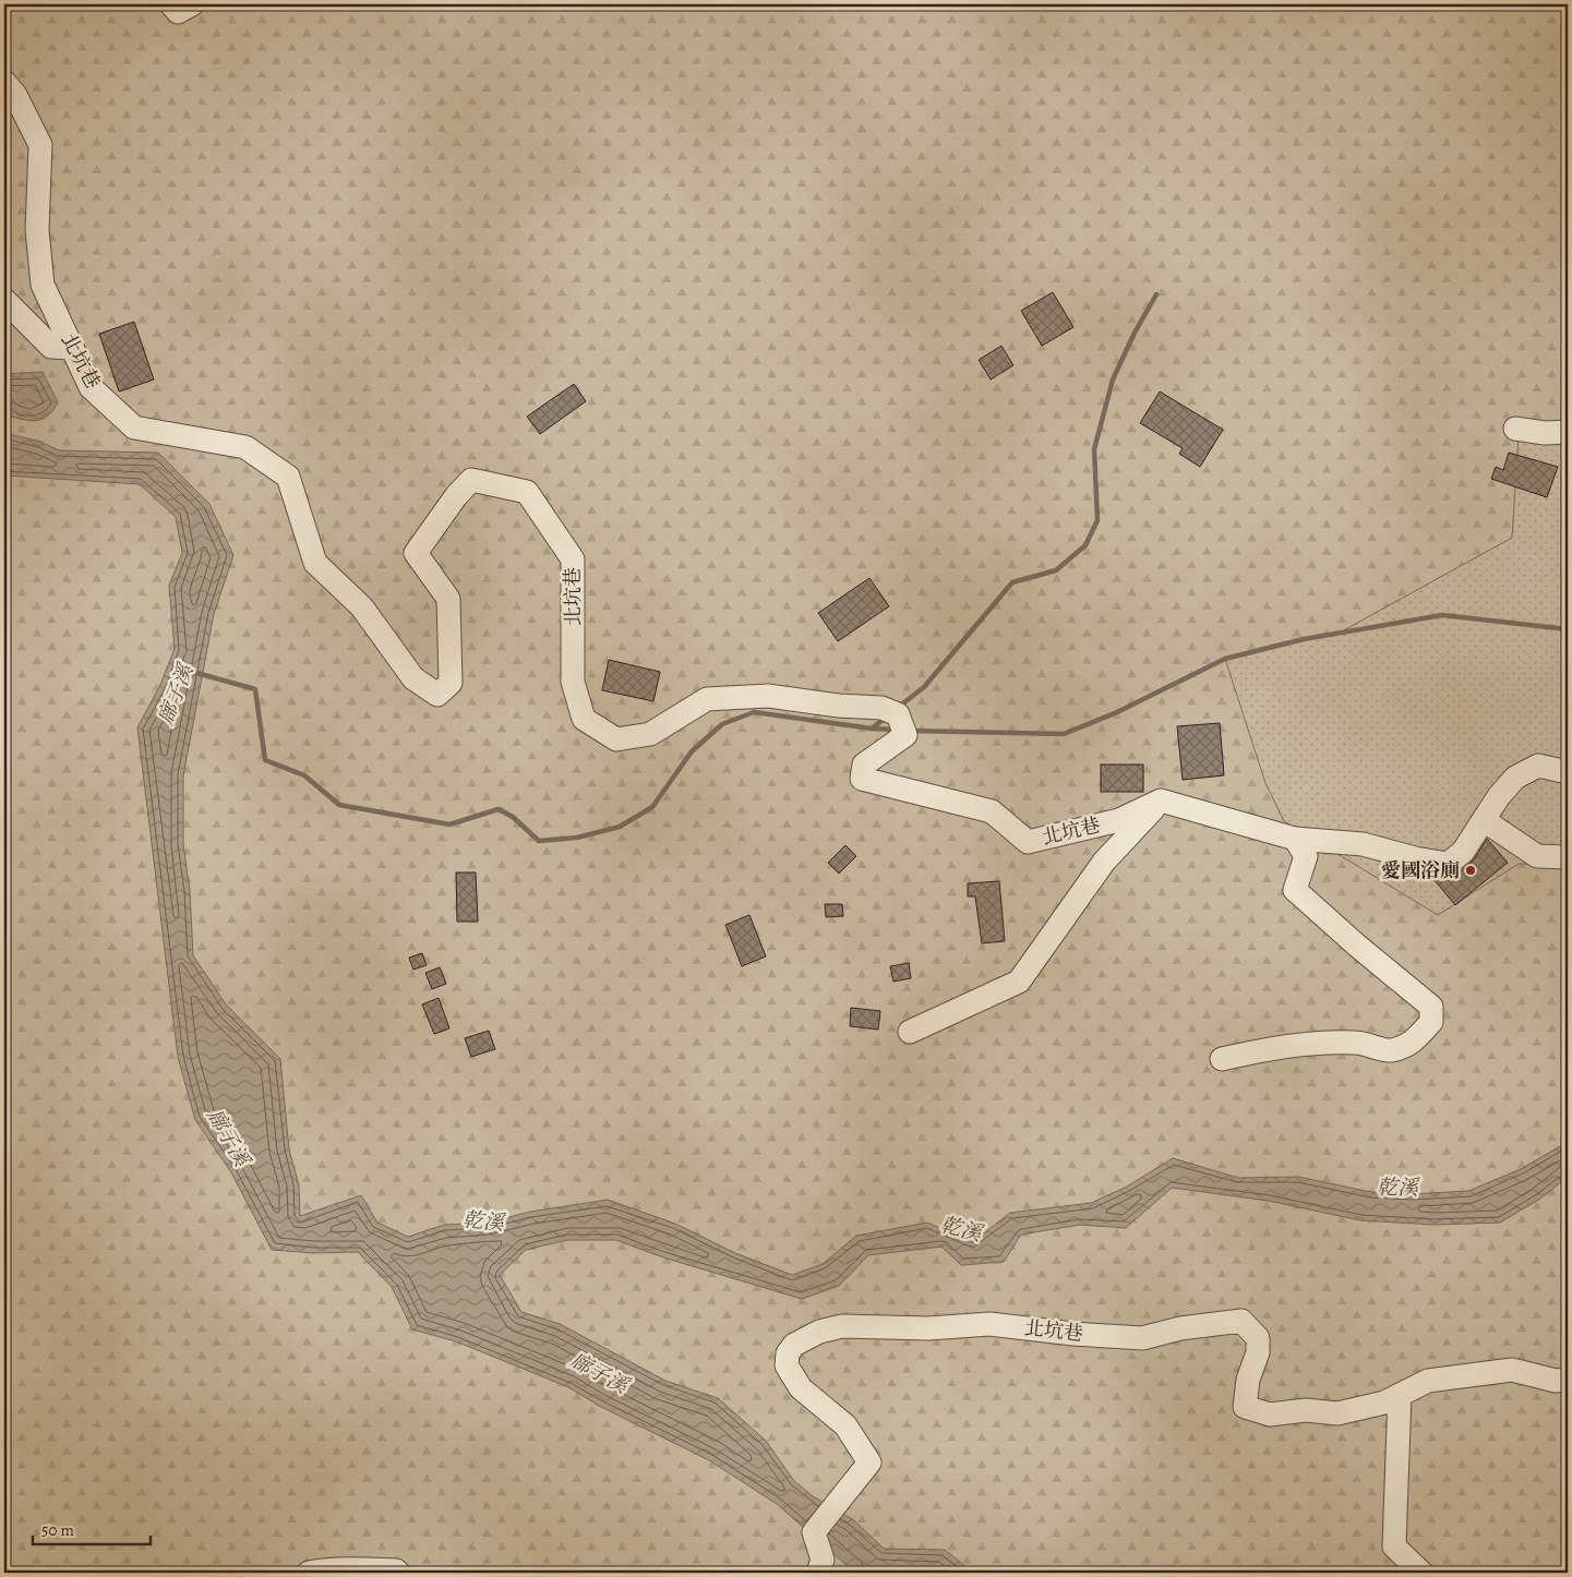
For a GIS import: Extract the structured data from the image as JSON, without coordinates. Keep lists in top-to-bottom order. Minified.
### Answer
{"streets":{"street":["北坑巷"]},"water":["廍子溪","乾溪"],"places":["愛國浴廁"],"scale_bar":"50 m"}
